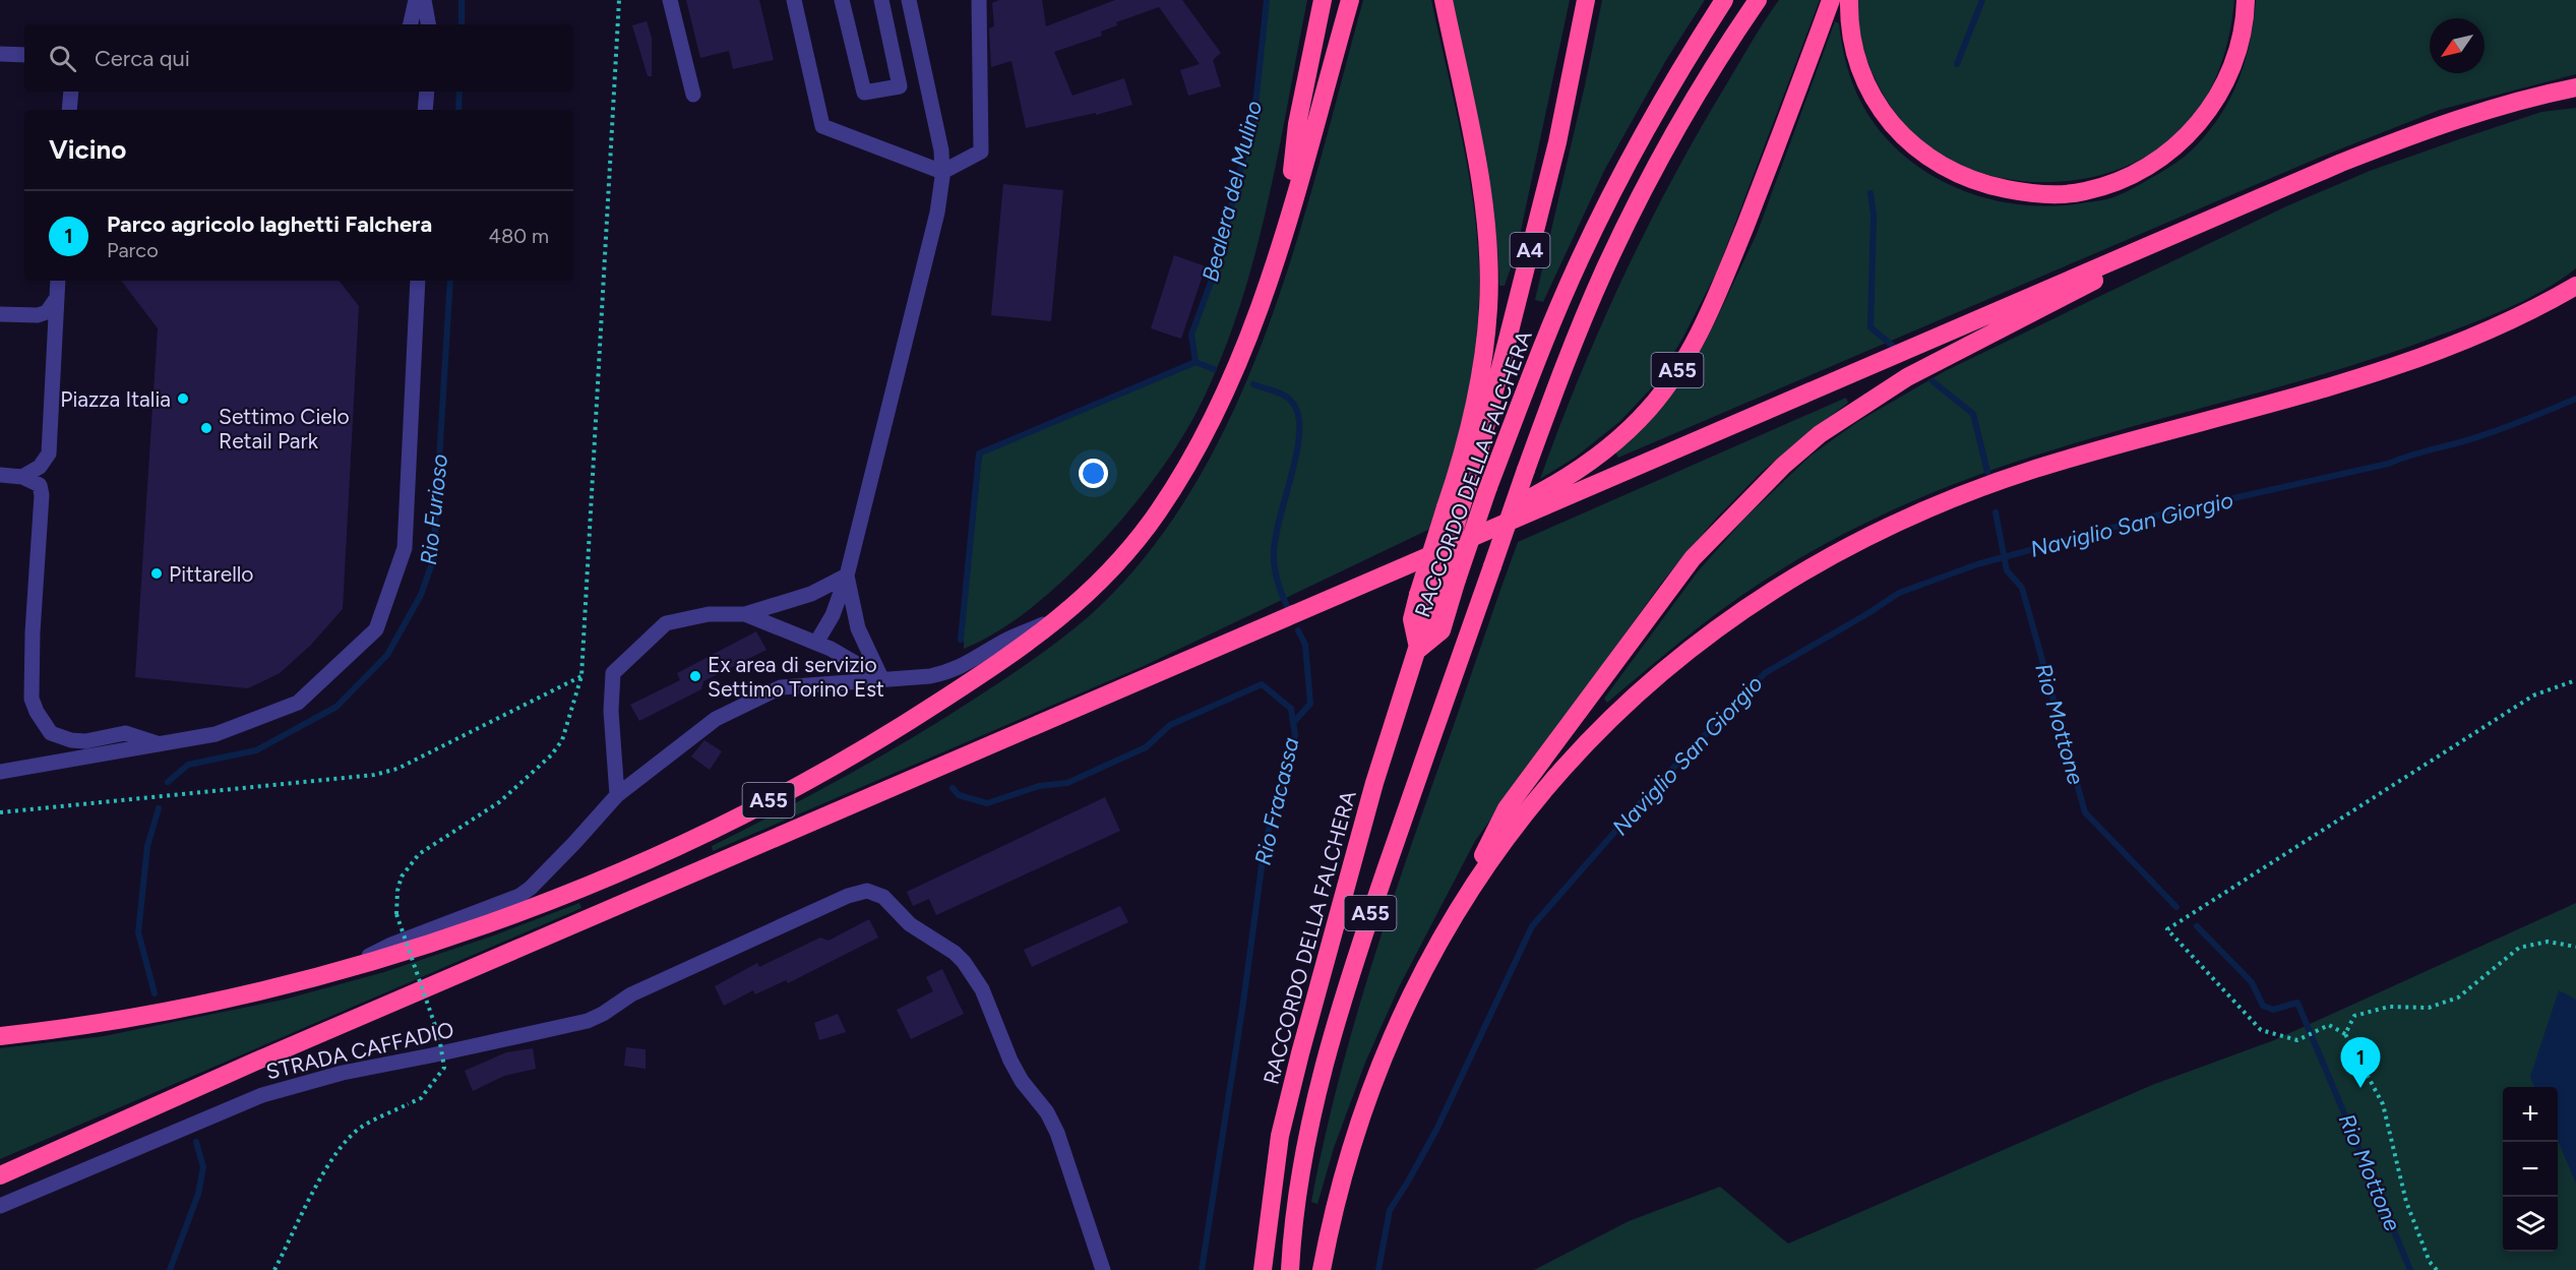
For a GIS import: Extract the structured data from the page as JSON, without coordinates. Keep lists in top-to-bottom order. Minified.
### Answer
{"streets":{"highway":["A4","A55","RACCORDO DELLA FALCHERA"],"street":["STRADA CAFFADIO"]},"crossings":[["A4","RACCORDO DELLA FALCHERA"]],"water":["Bealera del Mulino","Rio Furioso","Naviglio San Giorgio","Rio Mottone","Rio Fracassa"],"places":["Piazza Italia","Settimo Cielo Retail Park","Pittarello","Ex area di servizio Settimo Torino Est"],"north":"bottom left","page":{"search":"Cerca qui","heading":"Vicino","list":[{"mark":"1","name":"Parco agricolo laghetti Falchera","note":"Parco","value":"480 m"}],"pins":"1","map_buttons":["+","−"]}}
